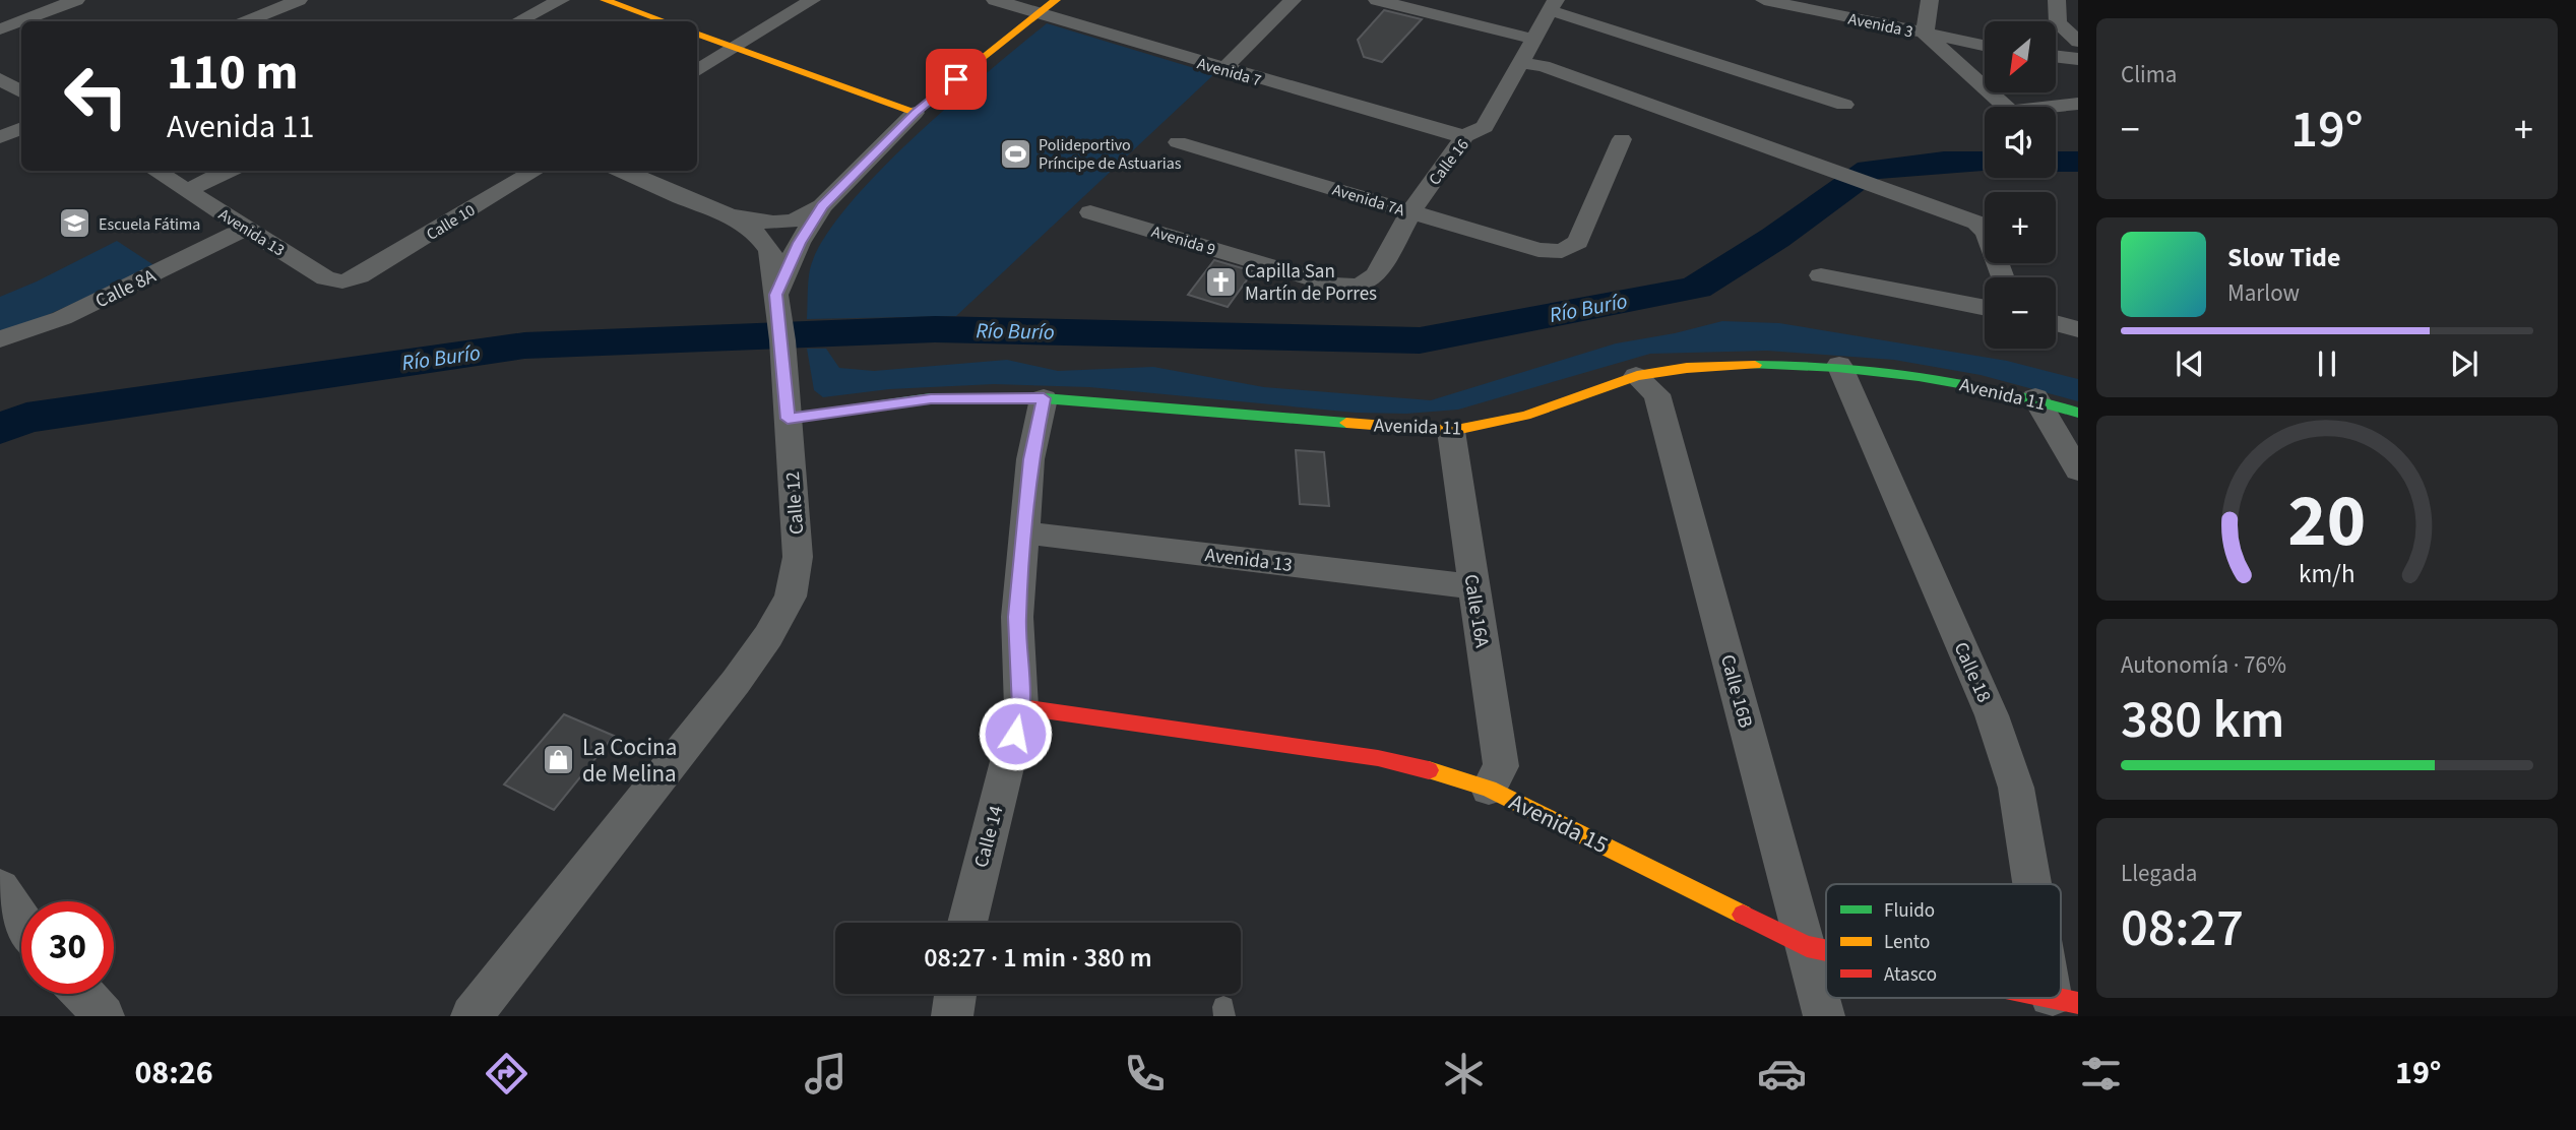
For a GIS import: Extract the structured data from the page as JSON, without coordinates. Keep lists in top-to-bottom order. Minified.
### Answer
{"streets":{"street":["Avenida 3","Avenida 7","Calle 16","Avenida 7A","Calle 10","Avenida 13","Avenida 9","Calle 8A","Avenida 11","Calle 12","Calle 16A","Calle 18","Calle 16B","Avenida 15","Calle 14"]},"crossings":[["Avenida 7","Calle 16"],["Calle 16","Avenida 7A"],["Calle 16","Avenida 9"],["Calle 10","Avenida 13"],["Avenida 13","Calle 8A"],["Avenida 13","Calle 16A"],["Avenida 13","Calle 14"],["Avenida 11","Calle 12"],["Avenida 11","Calle 16A"],["Avenida 11","Calle 18"],["Avenida 11","Calle 16B"],["Avenida 11","Calle 14"],["Calle 16A","Avenida 15"],["Calle 16B","Avenida 15"],["Avenida 15","Calle 14"]],"water":["Río Burío"],"places":{"sports":["Polideportivo Príncipe de Astuarias"],"school or university":["Escuela Fátima"],"church":["Capilla San Martín de Porres"],"shop":["La Cocina de Melina"]},"legend":["Fluido","Lento","Atasco"],"north":"bottom left","page":{"tile":["Clima",["Autonomía · 76%","380 km"],["Llegada","08:27"]],"map_buttons":["+","−"],"turn":["110 m","Avenida 11"],"heat":["−","19°","+"],"song":["Slow Tide","Marlow"],"limit":"30","trip":"08:27 · 1 min · 380 m","tabs":["08:26","19°"],"gauge":["20","km/h"]}}
